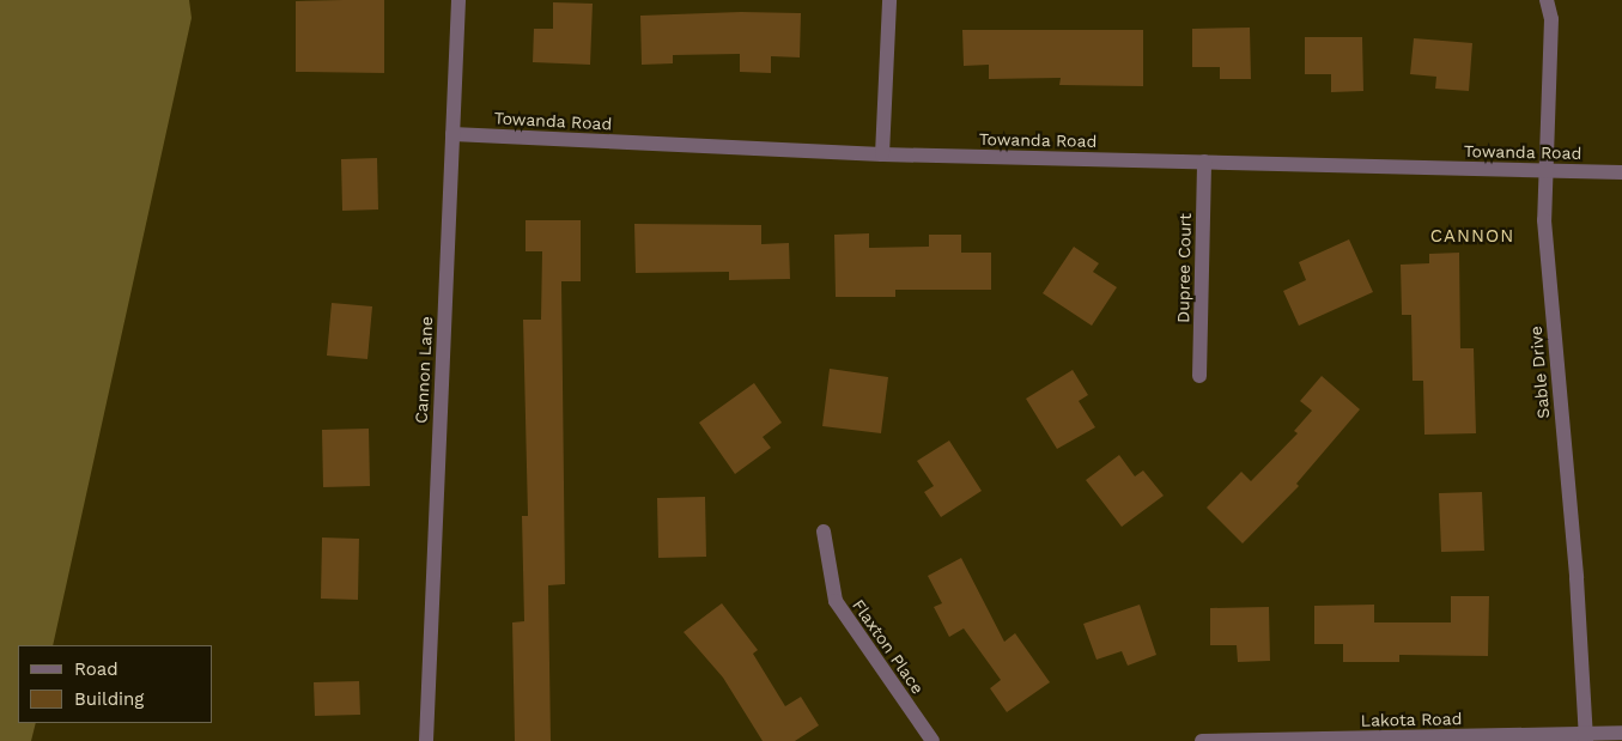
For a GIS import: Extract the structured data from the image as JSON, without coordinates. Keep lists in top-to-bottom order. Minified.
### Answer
{"streets":{"street":["Towanda Road","Dupree Court","Cannon Lane","Sable Drive","Flaxton Place","Lakota Road"]},"crossings":[["Towanda Road","Dupree Court"],["Towanda Road","Cannon Lane"],["Towanda Road","Sable Drive"],["Sable Drive","Lakota Road"]],"districts":["CANNON"],"legend":["Road","Building"]}
